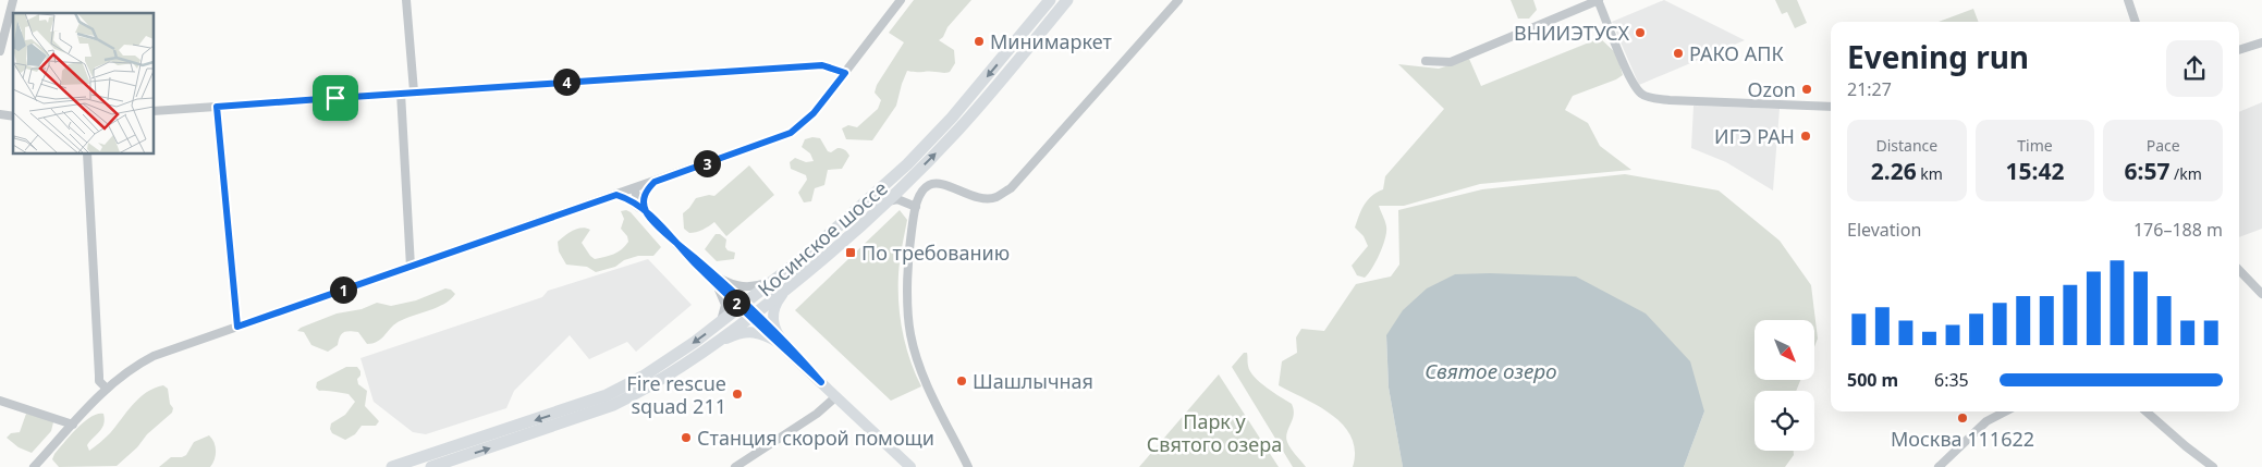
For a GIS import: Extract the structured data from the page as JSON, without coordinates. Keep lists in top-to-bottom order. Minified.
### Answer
{"streets":{"highway":["Косинское шоссе"]},"water":["Святое озеро"],"parks":["Парк у Святого озера"],"places":{"other":["ВНИИЭТУСХ","Минимаркет","РАКО АПК","Ozon","ИГЭ РАН","Шашлычная","Fire rescue squad 211","Москва 111622","Станция скорой помощи"],"transit":["По требованию"]},"north":"bottom right","page":{"heading":["Evening run","21:27"],"pins":["4","3","1","2"],"stats":[["Distance","2.26 km"],["Time","15:42"],["Pace","6:57 /km"]],"chart":["Elevation","176–188 m"],"list":[{"name":"500 m","note":"6:35"}]}}
